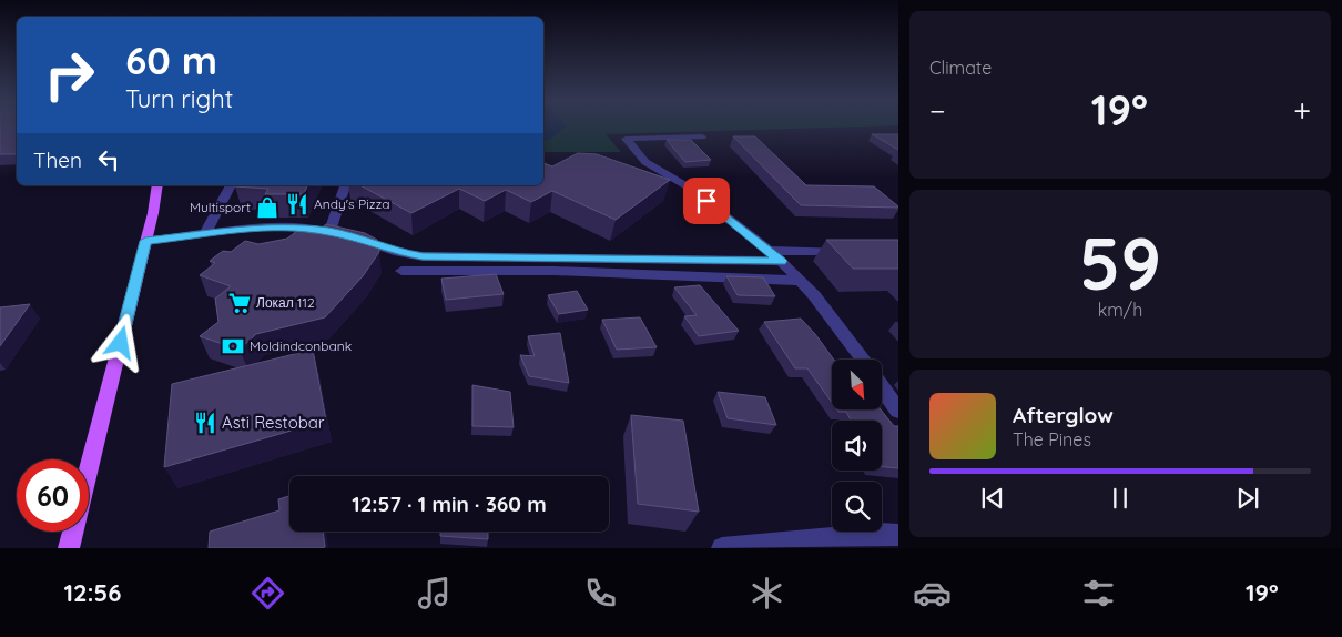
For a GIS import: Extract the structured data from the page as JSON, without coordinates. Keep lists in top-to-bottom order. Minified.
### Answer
{"places":{"restaurant":["Andy's Pizza","Asti Restobar"],"shop":["Multisport"],"supermarket":["Локал 112"],"bank":["Moldindconbank"]},"north":"bottom right","page":{"tile":["Climate",["59","km/h"]],"turn":["60 m","Turn right"],"heat":["−","19°","+"],"then":"Then","song":["Afterglow","The Pines"],"limit":"60","trip":"12:57 · 1 min · 360 m","tabs":["12:56","19°"]}}
